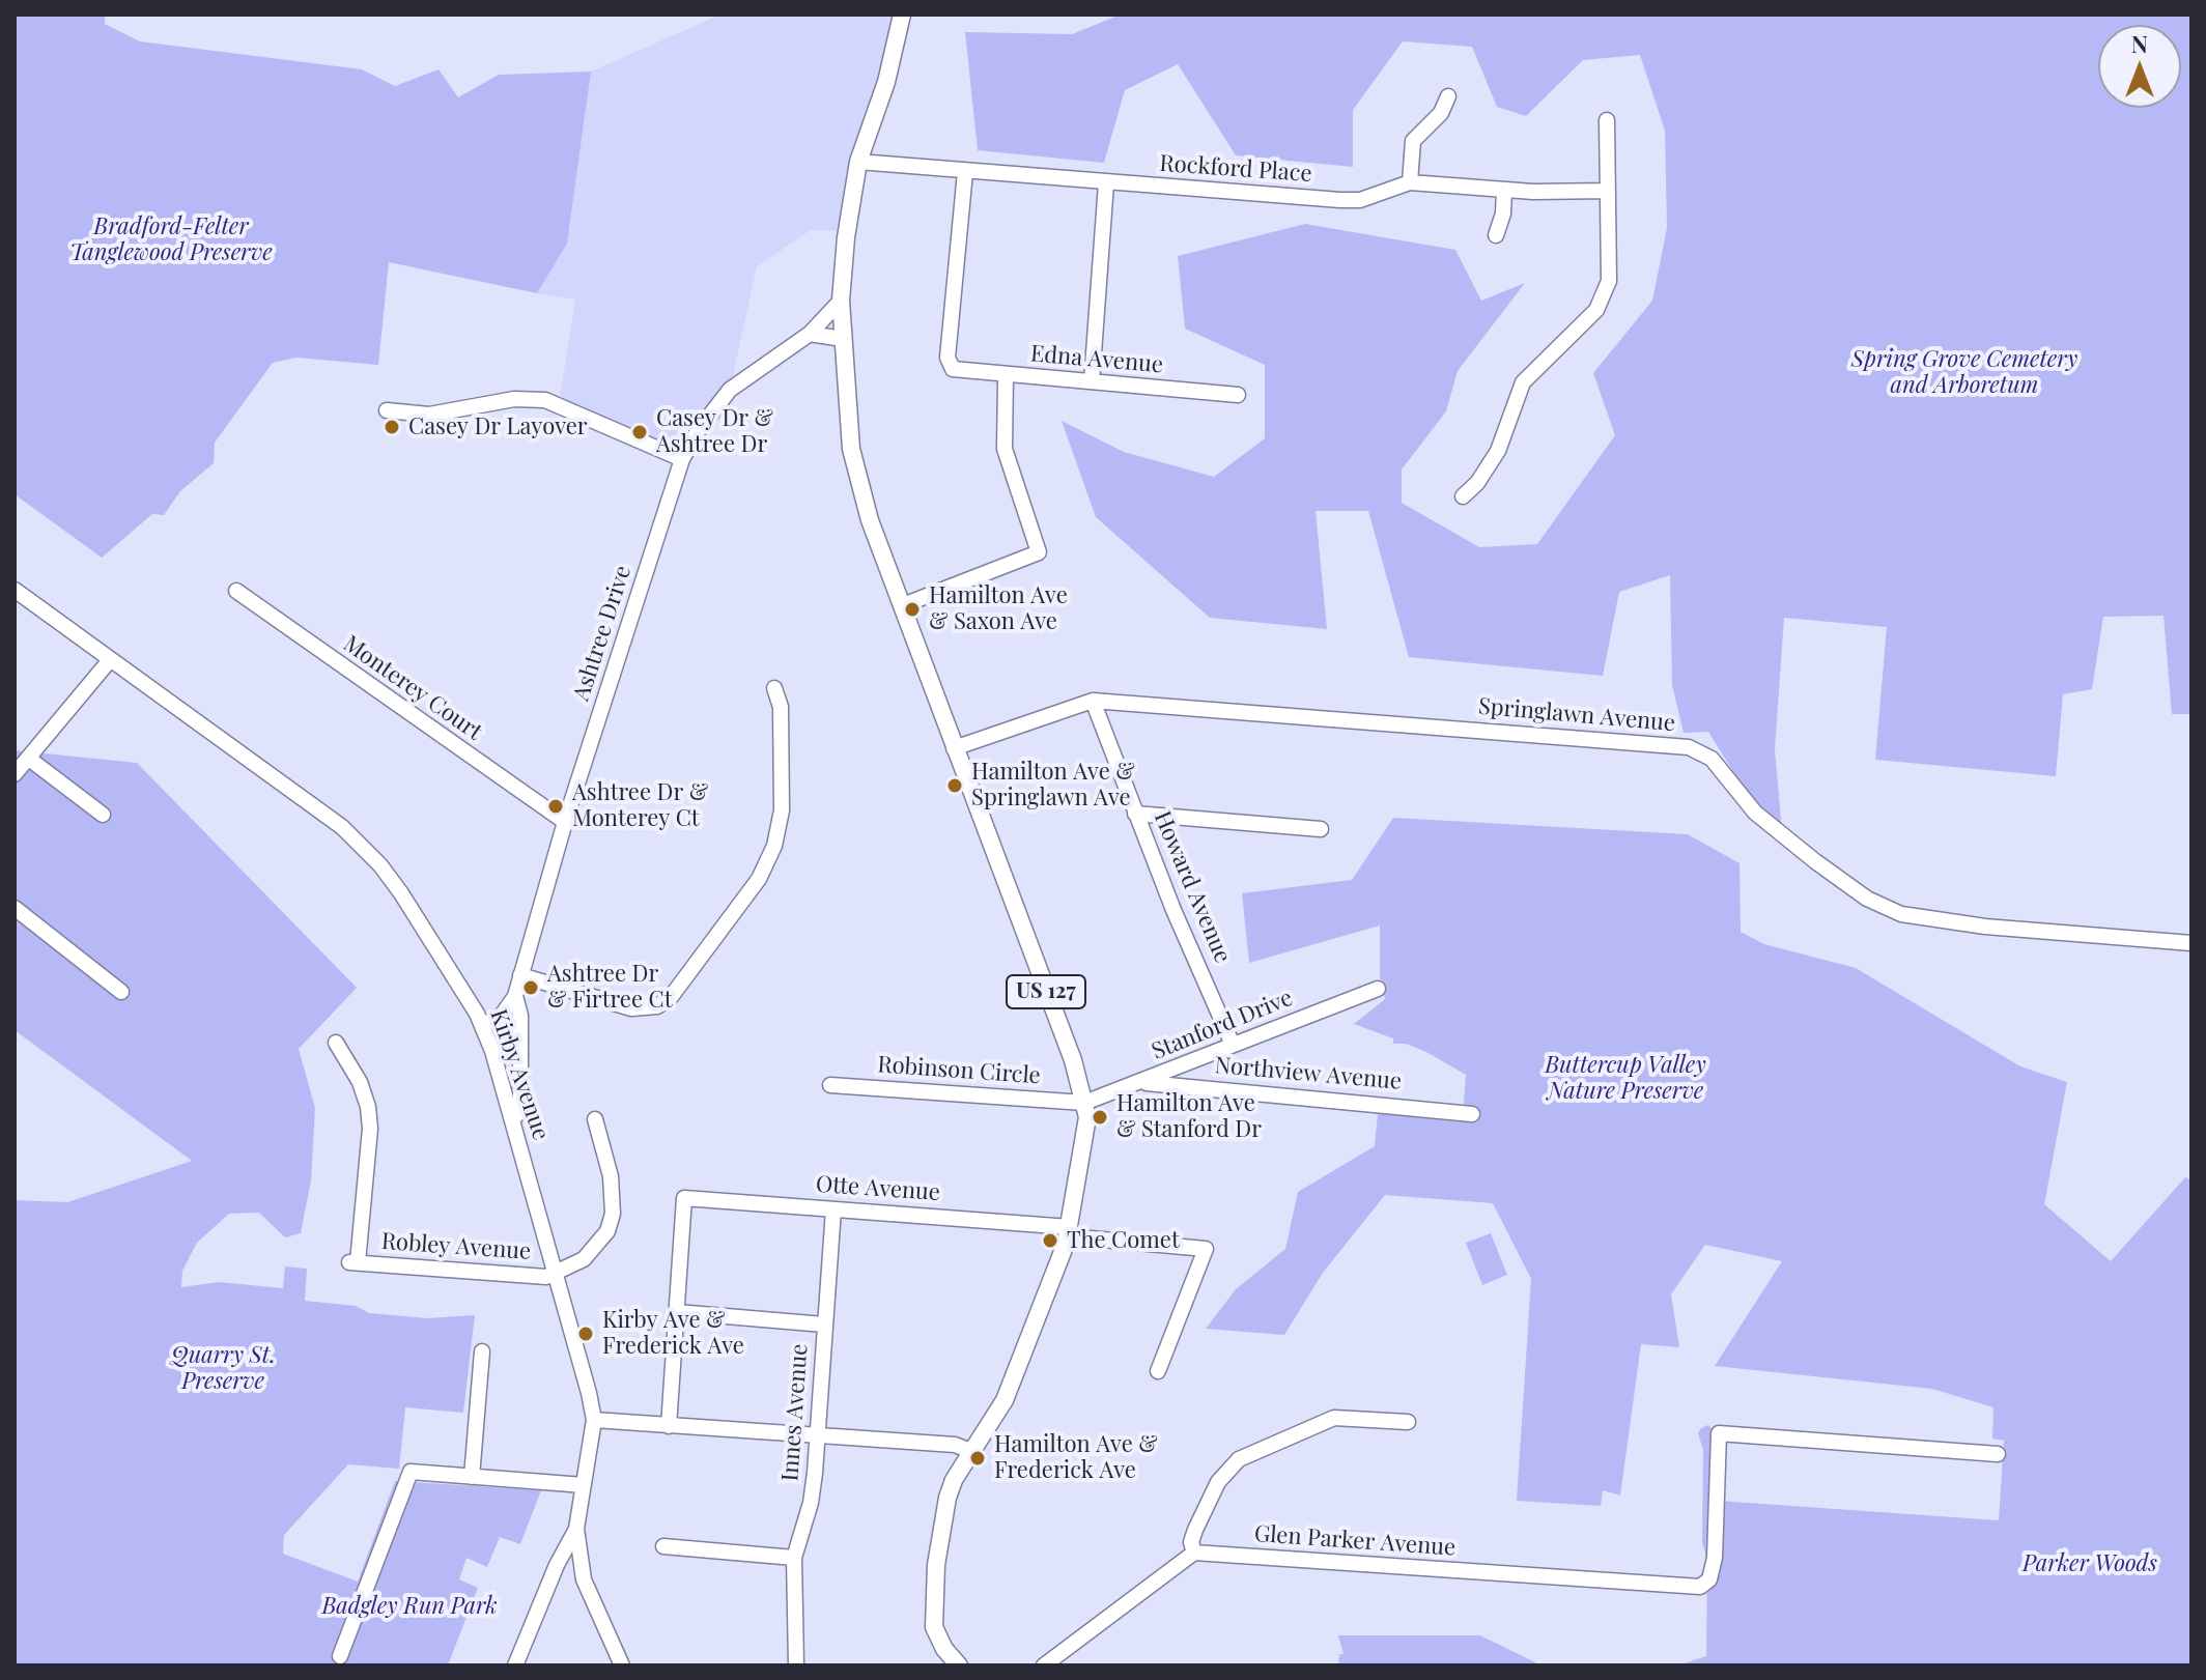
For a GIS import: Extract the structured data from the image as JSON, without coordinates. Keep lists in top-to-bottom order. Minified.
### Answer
{"streets":{"main road":["US 127"],"street":["Rockford Place","Edna Avenue","Ashtree Drive","Monterey Court","Springlawn Avenue","Howard Avenue","Stanford Drive","Robinson Circle","Northview Avenue","Kirby Avenue","Otte Avenue","Robley Avenue","Innes Avenue","Glen Parker Avenue"]},"crossings":[["Rockford Place","Edna Avenue"],["Rockford Place","US 127"],["Ashtree Drive","Monterey Court"],["Ashtree Drive","US 127"],["Springlawn Avenue","Howard Avenue"],["Springlawn Avenue","US 127"],["Howard Avenue","Stanford Drive"],["US 127","Stanford Drive"],["US 127","Robinson Circle"],["US 127","Otte Avenue"],["Stanford Drive","Robinson Circle"],["Stanford Drive","Northview Avenue"],["Kirby Avenue","Robley Avenue"],["Otte Avenue","Innes Avenue"]],"parks":["Bradford-Felter Tanglewood Preserve","Spring Grove Cemetery and Arboretum","Buttercup Valley Nature Preserve","Quarry St. Preserve","Parker Woods","Badgley Run Park"],"places":["Casey Dr Layover","Casey Dr & Ashtree Dr","Hamilton Ave & Saxon Ave","Hamilton Ave & Springlawn Ave","Ashtree Dr & Monterey Ct","Ashtree Dr & Firtree Ct","Hamilton Ave & Stanford Dr","The Comet","Kirby Ave & Frederick Ave","Hamilton Ave & Frederick Ave"],"north":"top"}
